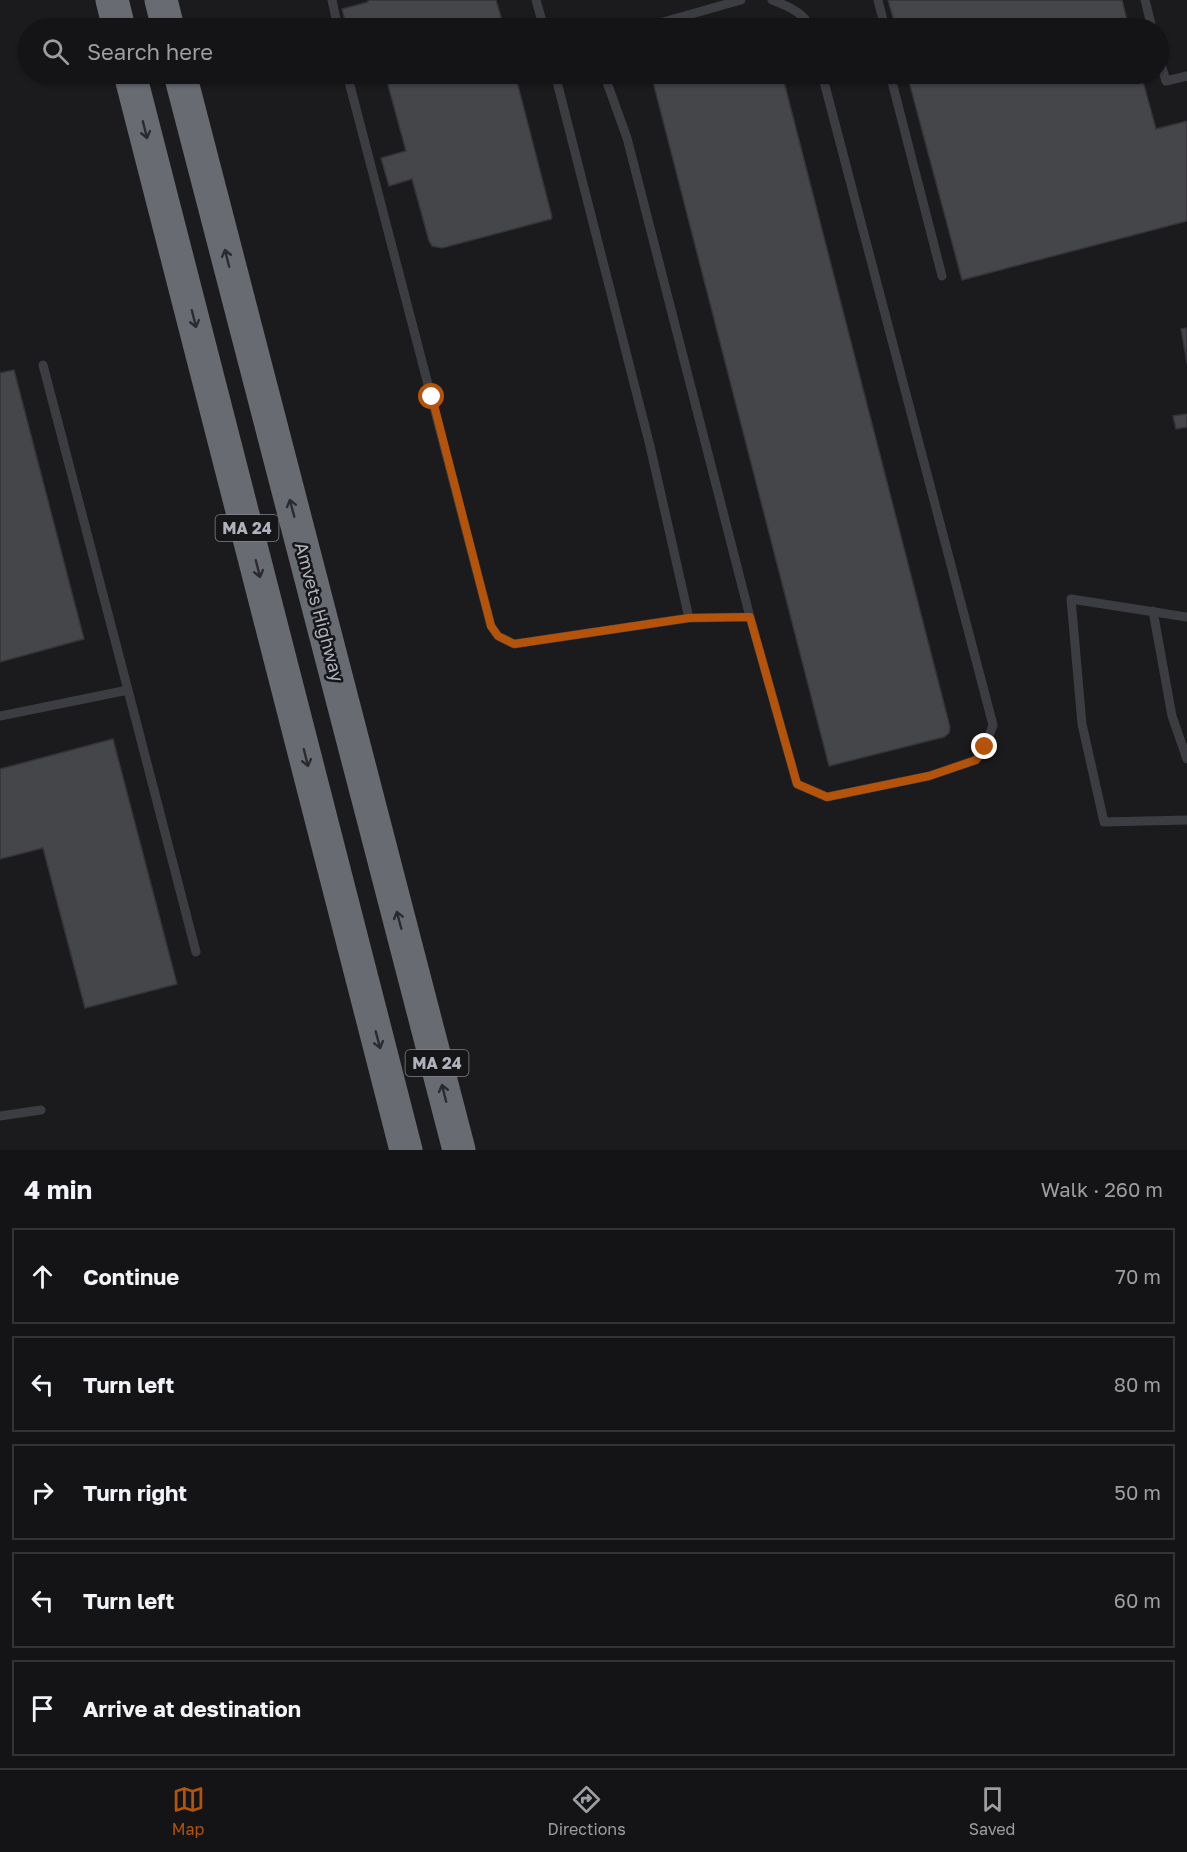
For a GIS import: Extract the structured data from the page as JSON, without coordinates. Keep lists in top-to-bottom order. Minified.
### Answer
{"streets":{"highway":["MA 24","Amvets Highway"]},"page":{"search":"Search here","heading":["4 min","Walk · 260 m"],"list":[["Continue","70 m"],["Turn left","80 m"],["Turn right","50 m"],["Turn left","60 m"],"Arrive at destination"],"nav":["Map","Directions","Saved"]}}
